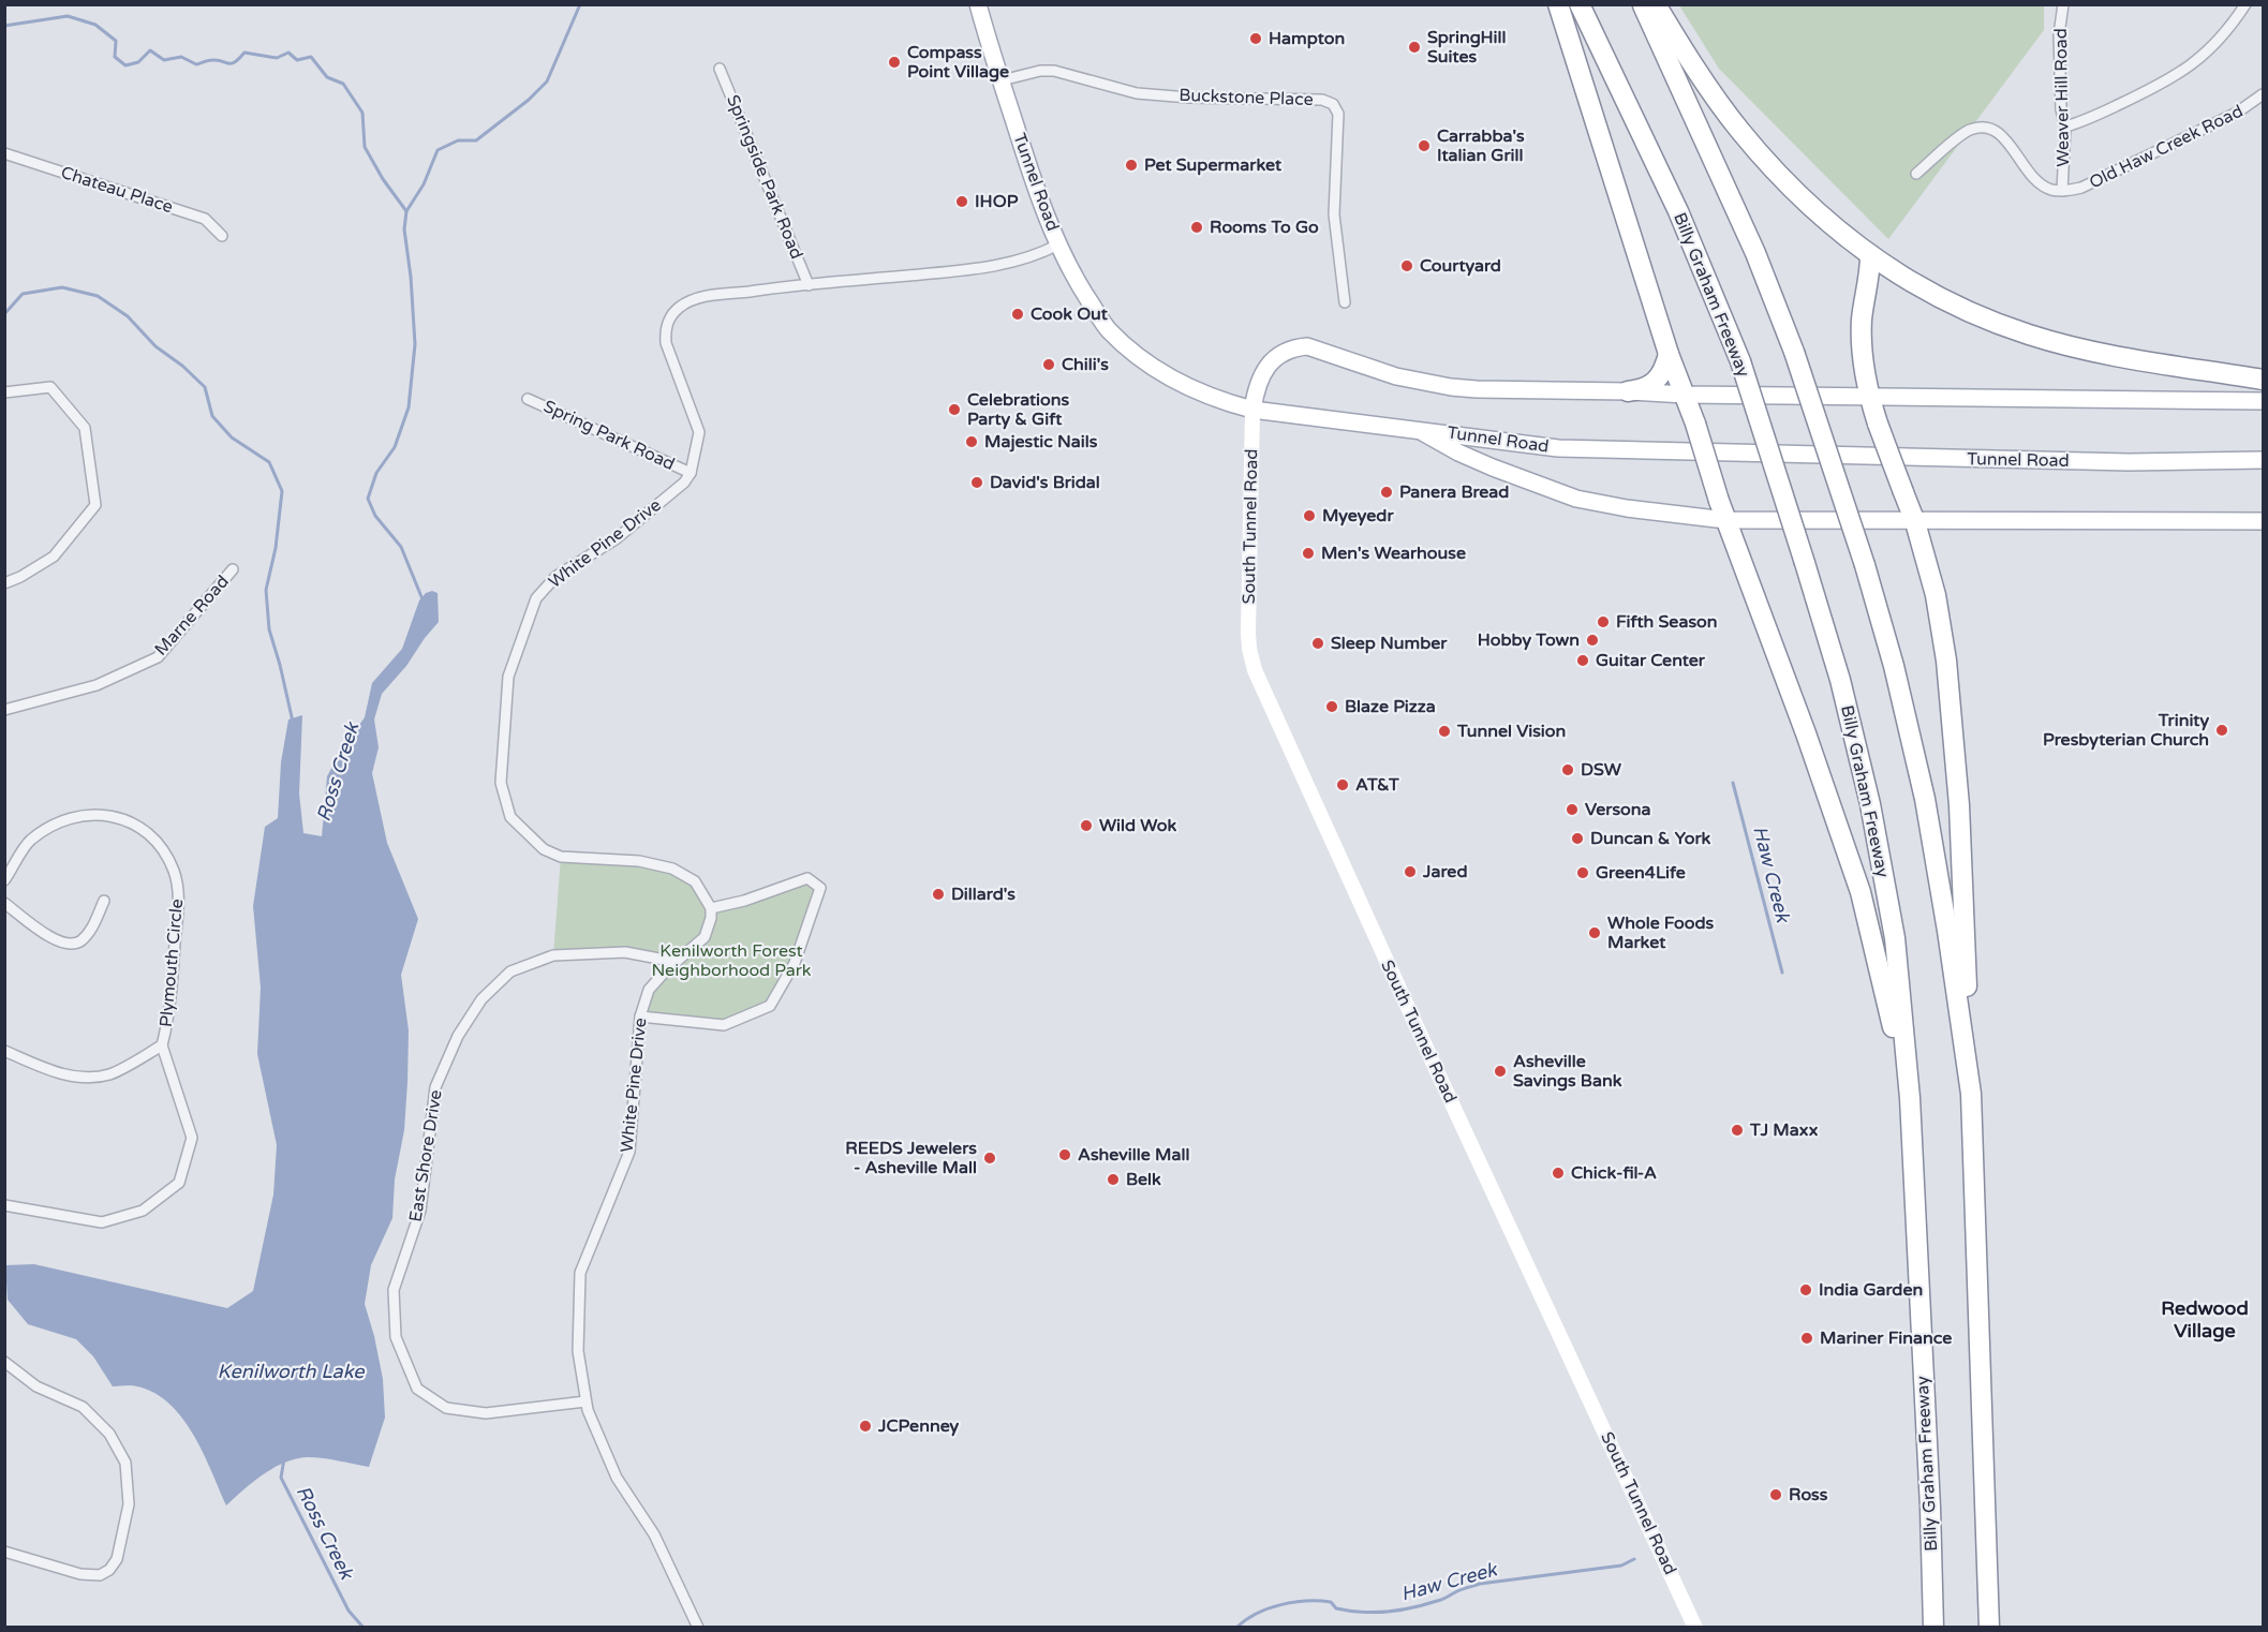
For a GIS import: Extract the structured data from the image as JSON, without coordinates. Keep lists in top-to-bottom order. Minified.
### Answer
{"streets":{"highway":["Billy Graham Freeway"],"main road":["Tunnel Road","South Tunnel Road"],"street":["Buckstone Place","Weaver Hill Road","Old Haw Creek Road","Springside Park Road","Chateau Place","Spring Park Road","White Pine Drive","Marne Road","Plymouth Circle","East Shore Drive"]},"crossings":[["Buckstone Place","Tunnel Road"],["Weaver Hill Road","Old Haw Creek Road"],["Tunnel Road","South Tunnel Road"],["Spring Park Road","White Pine Drive"],["White Pine Drive","East Shore Drive"]],"districts":["Redwood Village"],"water":["Ross Creek","Haw Creek","Kenilworth Lake"],"parks":["Kenilworth Forest Neighborhood Park"],"places":["Hampton","SpringHill Suites","Compass Point Village","Carrabba's Italian Grill","Pet Supermarket","IHOP","Rooms To Go","Courtyard","Cook Out","Chili's","Celebrations Party & Gift","Majestic Nails","David's Bridal","Panera Bread","Myeyedr","Men's Wearhouse","Fifth Season","Hobby Town","Sleep Number","Guitar Center","Blaze Pizza","Trinity Presbyterian Church","Tunnel Vision","DSW","AT&T","Versona","Wild Wok","Duncan & York","Jared","Green4Life","Dillard's","Whole Foods Market","Asheville Savings Bank","TJ Maxx","Asheville Mall","REEDS Jewelers - Asheville Mall","Chick-fil-A","Belk","India Garden","Mariner Finance","JCPenney","Ross"]}
